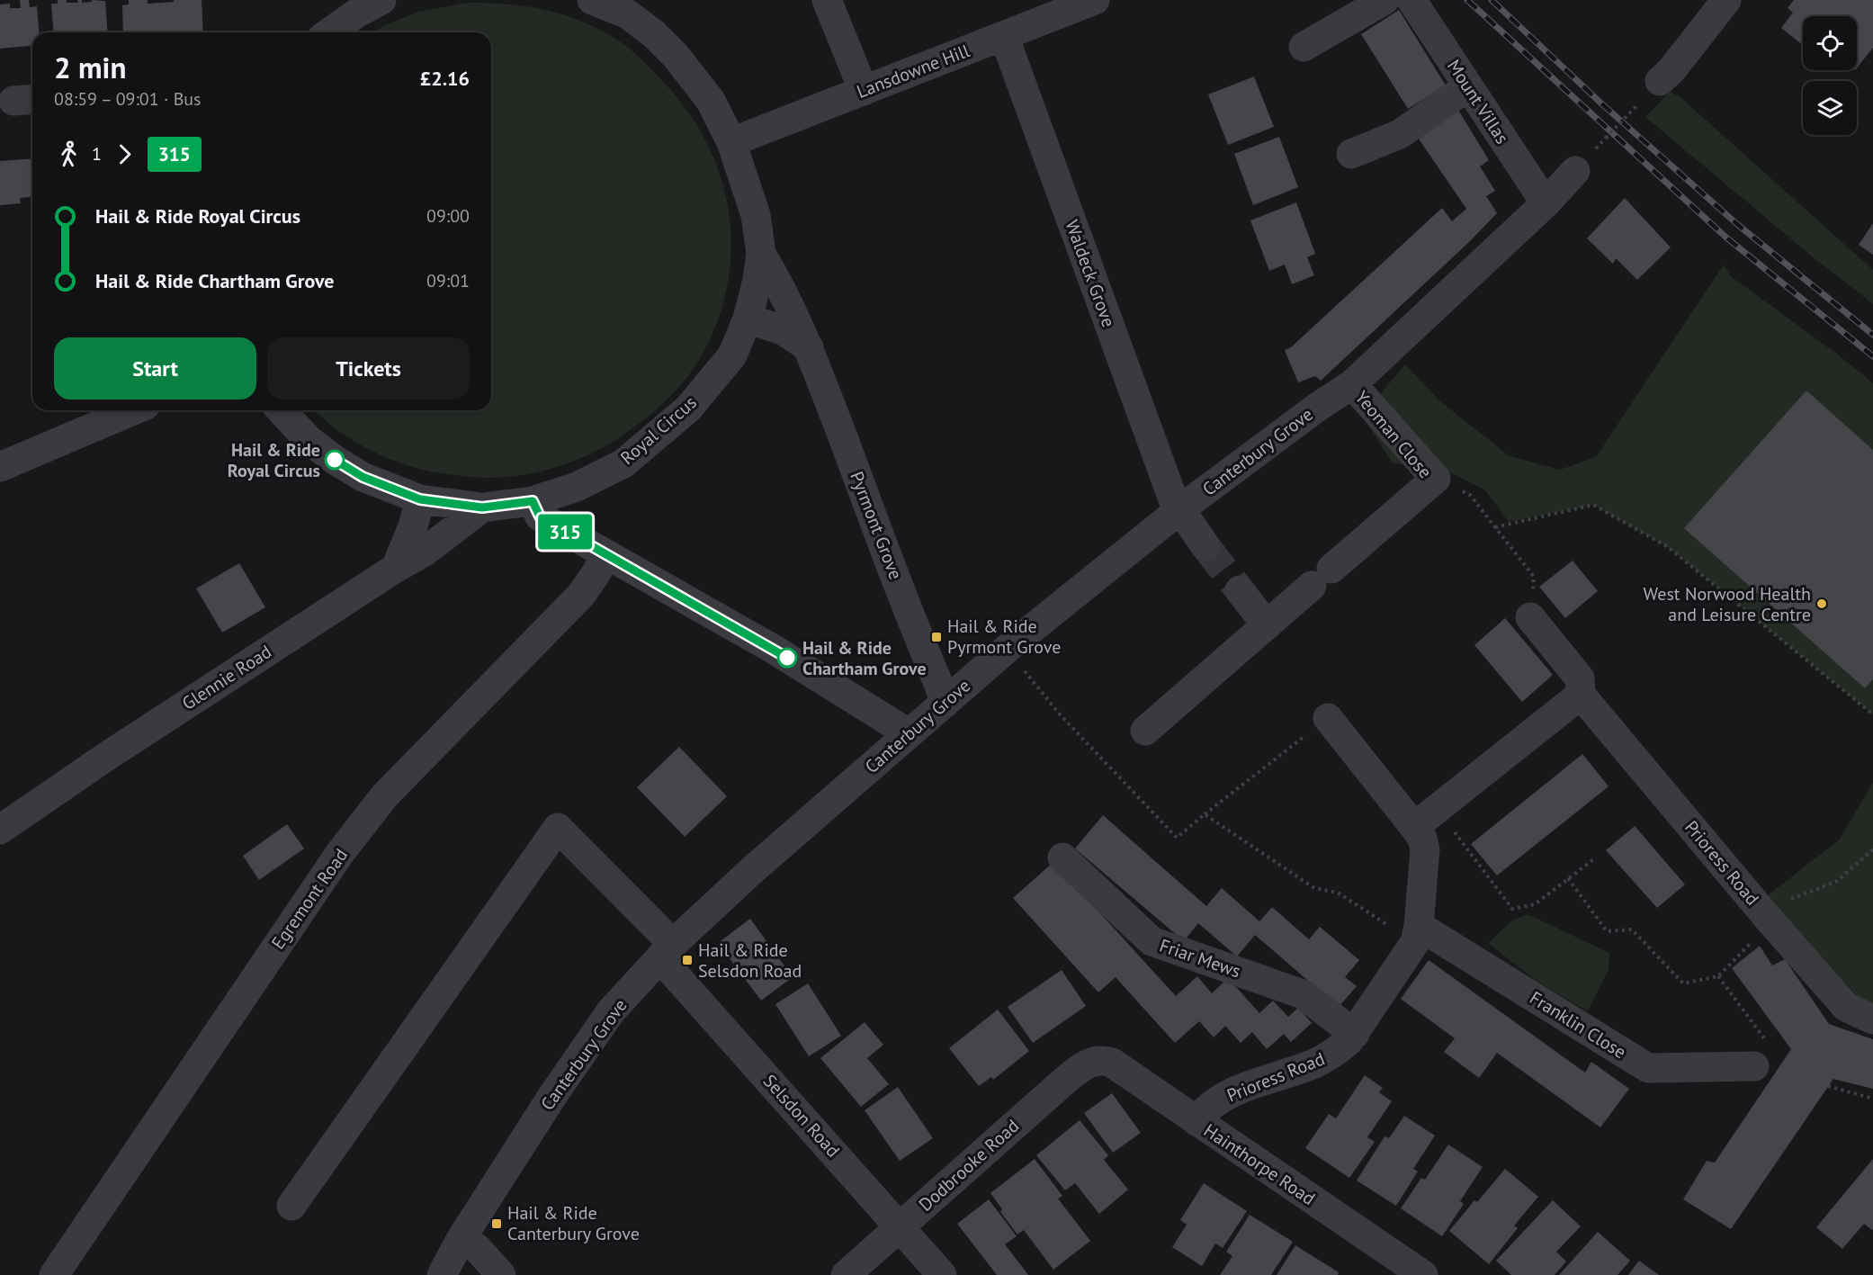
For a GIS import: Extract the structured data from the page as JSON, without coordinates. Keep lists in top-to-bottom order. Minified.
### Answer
{"streets":{"street":["Lansdowne Hill","Mount Villas","Waldeck Grove","Royal Circus","Yeoman Close","Canterbury Grove","Pyrmont Grove","Glennie Road","Prioress Road","Egremont Road","Friar Mews","Franklin Close","Selsdon Road","Hainthorpe Road","Dodbrooke Road"]},"crossings":[["Lansdowne Hill","Waldeck Grove"],["Lansdowne Hill","Royal Circus"],["Mount Villas","Canterbury Grove"],["Waldeck Grove","Canterbury Grove"],["Royal Circus","Pyrmont Grove"],["Royal Circus","Glennie Road"],["Yeoman Close","Canterbury Grove"],["Canterbury Grove","Pyrmont Grove"],["Canterbury Grove","Selsdon Road"],["Prioress Road","Friar Mews"],["Prioress Road","Franklin Close"],["Prioress Road","Hainthorpe Road"],["Selsdon Road","Dodbrooke Road"],["Hainthorpe Road","Dodbrooke Road"]],"places":{"other":["Hail & Ride Royal Circus","West Norwood Health and Leisure Centre","Hail & Ride Chartham Grove"],"transit":["Hail & Ride Pyrmont Grove","Hail & Ride Selsdon Road","Hail & Ride Canterbury Grove"]},"lines":["bus line 315"],"page":{"on_map":"315","heading":["2 min","08:59 – 09:01 · Bus","£2.16"],"legs":["1","315"],"list":[{"name":"Hail & Ride Royal Circus","value":"09:00"},{"name":"Hail & Ride Chartham Grove","value":"09:01"}],"buttons":["Start","Tickets"]}}
